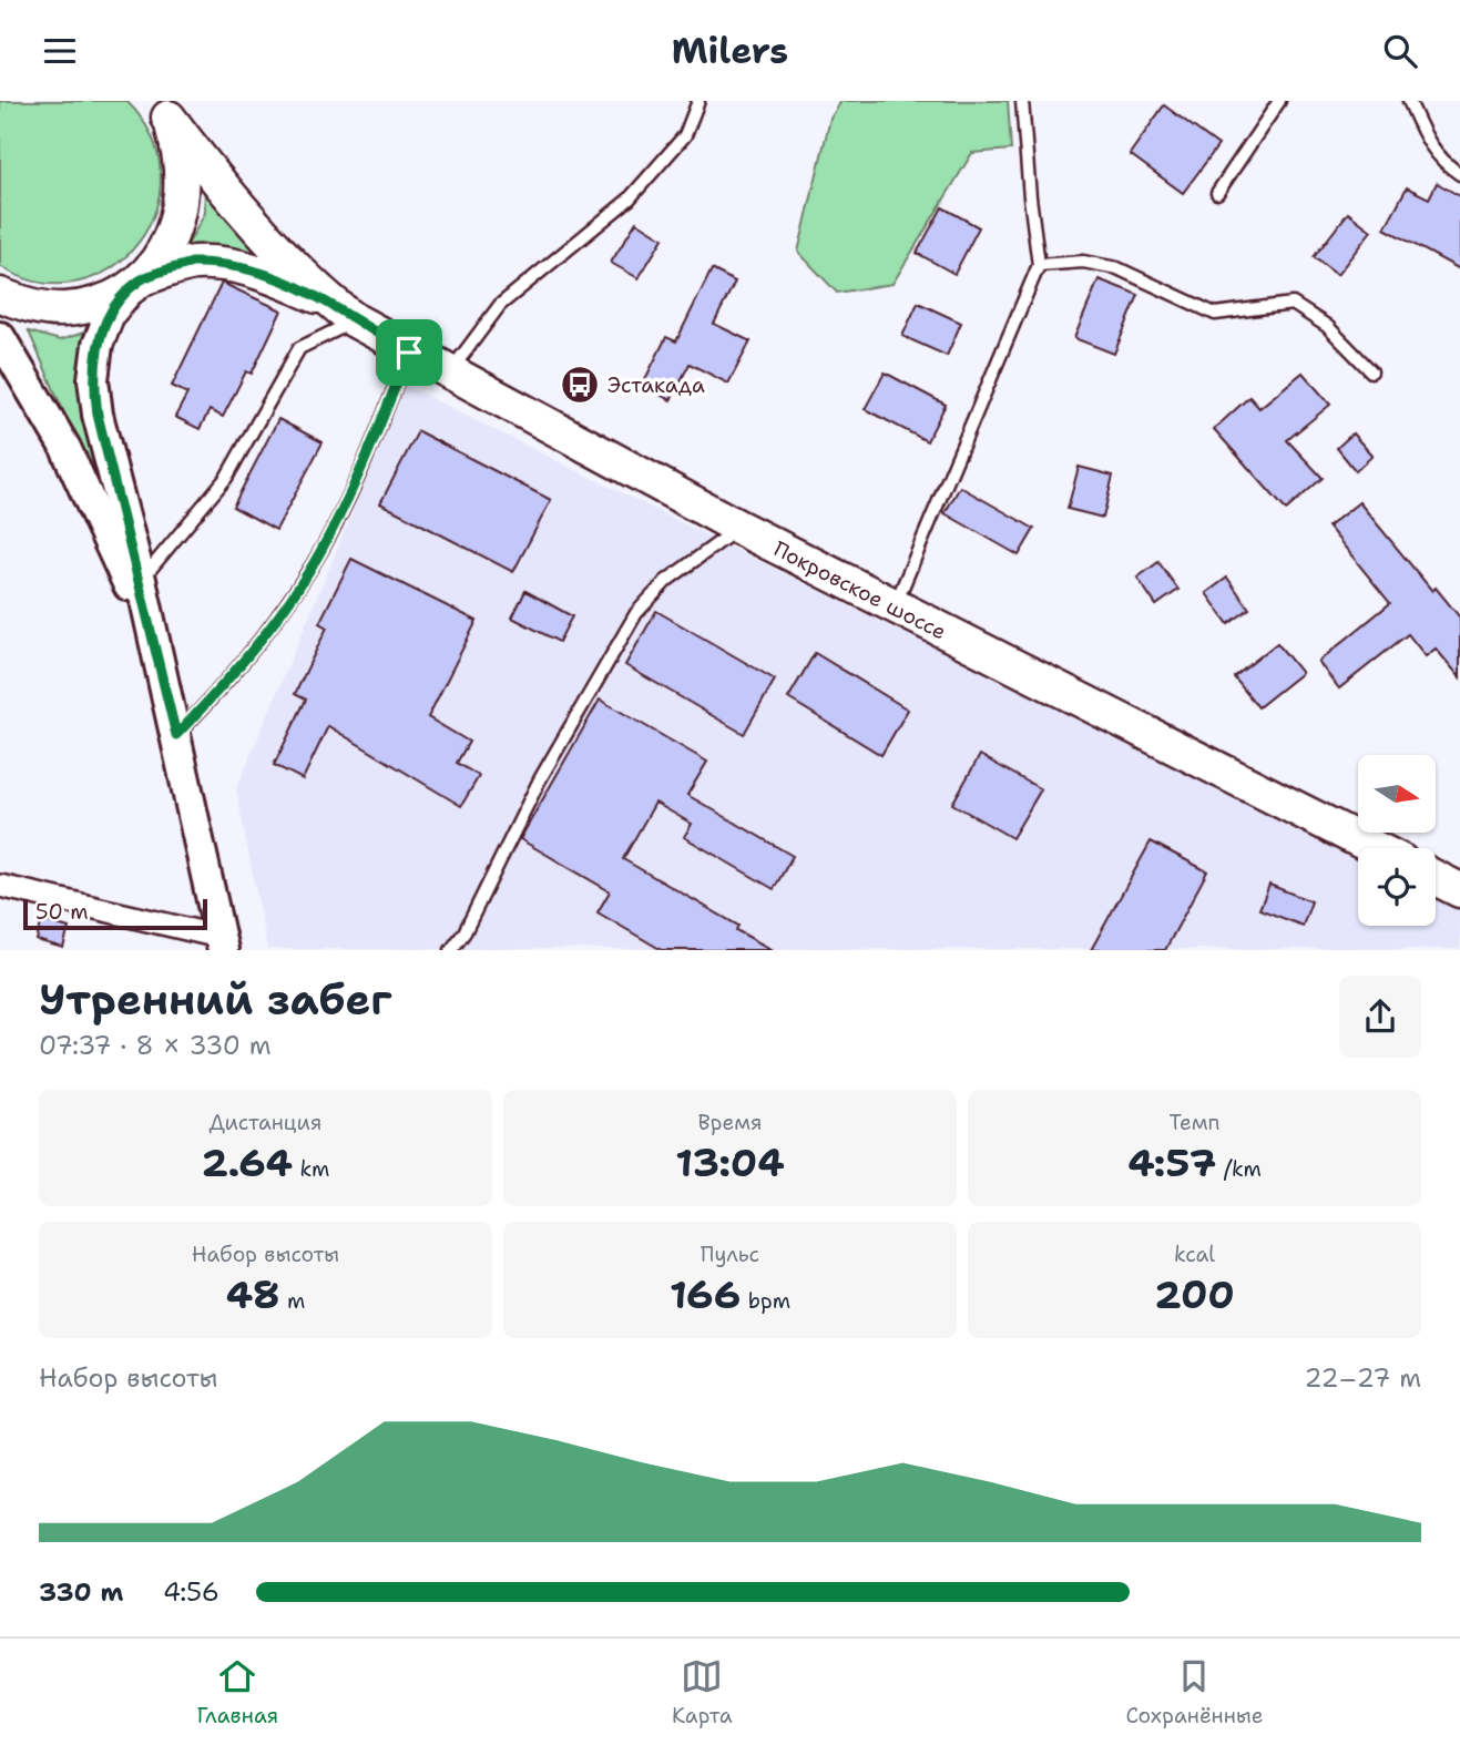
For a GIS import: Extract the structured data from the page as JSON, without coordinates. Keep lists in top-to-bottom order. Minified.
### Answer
{"streets":{"main road":["Покровское шоссе"]},"places":{"bus stop":["Эстакада"]},"scale_bar":"50 m","north":"right","page":{"header":"Milers","scale":"50 m","heading":["Утренний забег","07:37 · 8 × 330 m"],"stats":[["Дистанция","2.64 km"],["Время","13:04"],["Темп","4:57 /km"],["Набор высоты","48 m"],["Пульс","166 bpm"],["kcal","200"]],"chart":["Набор высоты","22–27 m"],"list":[{"name":"330 m","note":"4:56"}],"tabs":["Главная","Карта","Сохранённые"]}}
